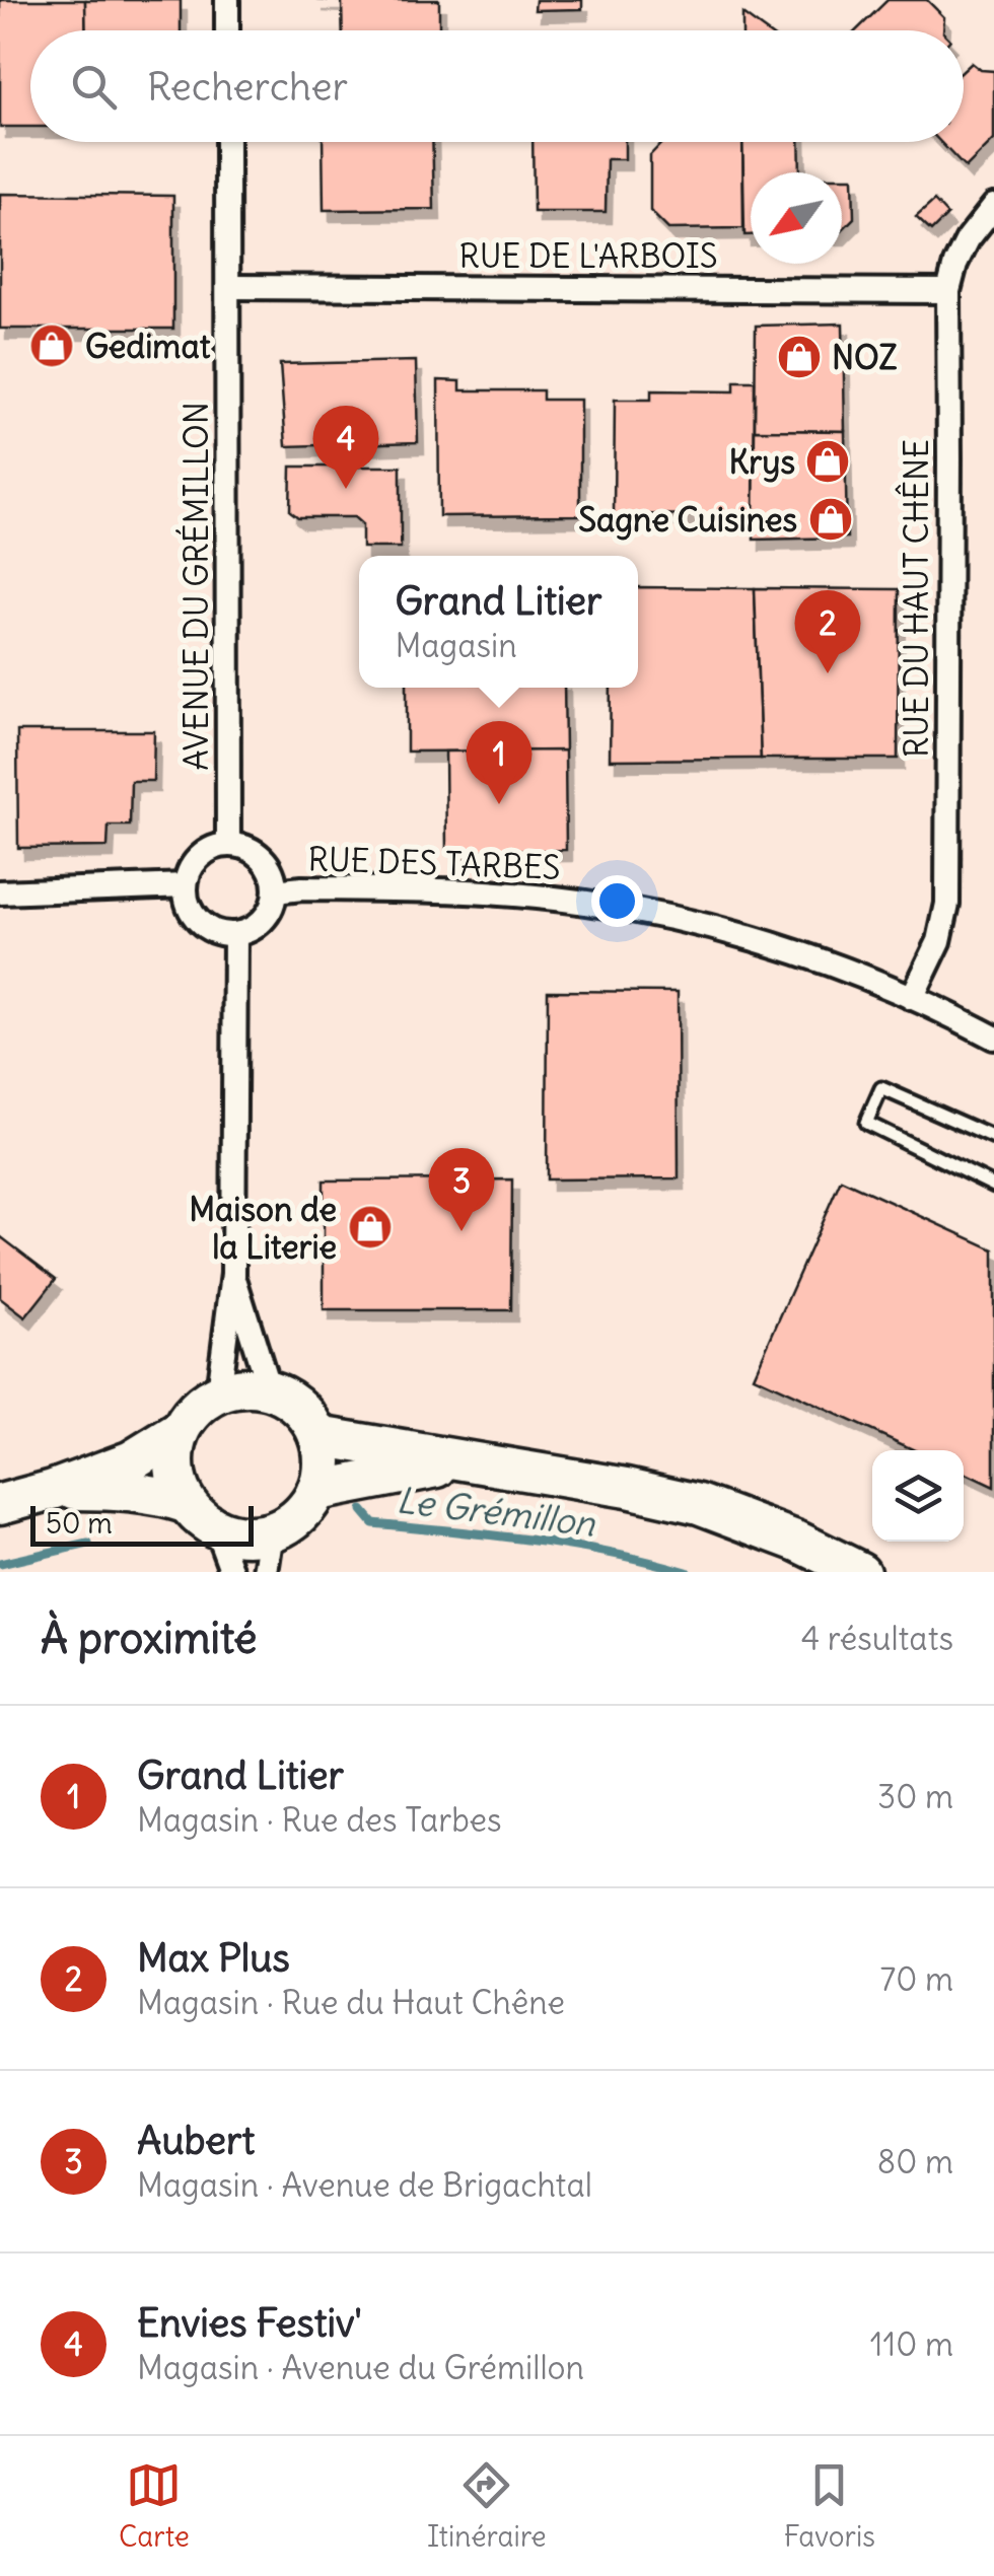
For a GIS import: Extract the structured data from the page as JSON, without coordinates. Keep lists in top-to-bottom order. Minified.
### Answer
{"streets":{"street":["RUE DE L'ARBOIS","AVENUE DU GRÉMILLON","RUE DU HAUT CHÊNE","RUE DES TARBES"]},"crossings":[["RUE DE L'ARBOIS","AVENUE DU GRÉMILLON"],["RUE DE L'ARBOIS","RUE DU HAUT CHÊNE"],["AVENUE DU GRÉMILLON","RUE DES TARBES"],["RUE DU HAUT CHÊNE","RUE DES TARBES"]],"water":["Le Grémillon"],"places":{"shop":["Gedimat","NOZ","Krys","Sagne Cuisines","Maison de la Literie"]},"scale_bar":"50 m","north":"bottom left","page":{"search":"Rechercher","pins":["4","2","1","3"],"popup":["Grand Litier","Magasin"],"scale":"50 m","heading":["À proximité","4 résultats"],"list":[{"mark":"1","name":"Grand Litier","note":"Magasin · Rue des Tarbes","value":"30 m"},{"mark":"2","name":"Max Plus","note":"Magasin · Rue du Haut Chêne","value":"70 m"},{"mark":"3","name":"Aubert","note":"Magasin · Avenue de Brigachtal","value":"80 m"},{"mark":"4","name":"Envies Festiv'","note":"Magasin · Avenue du Grémillon","value":"110 m"}],"nav":["Carte","Itinéraire","Favoris"]}}
